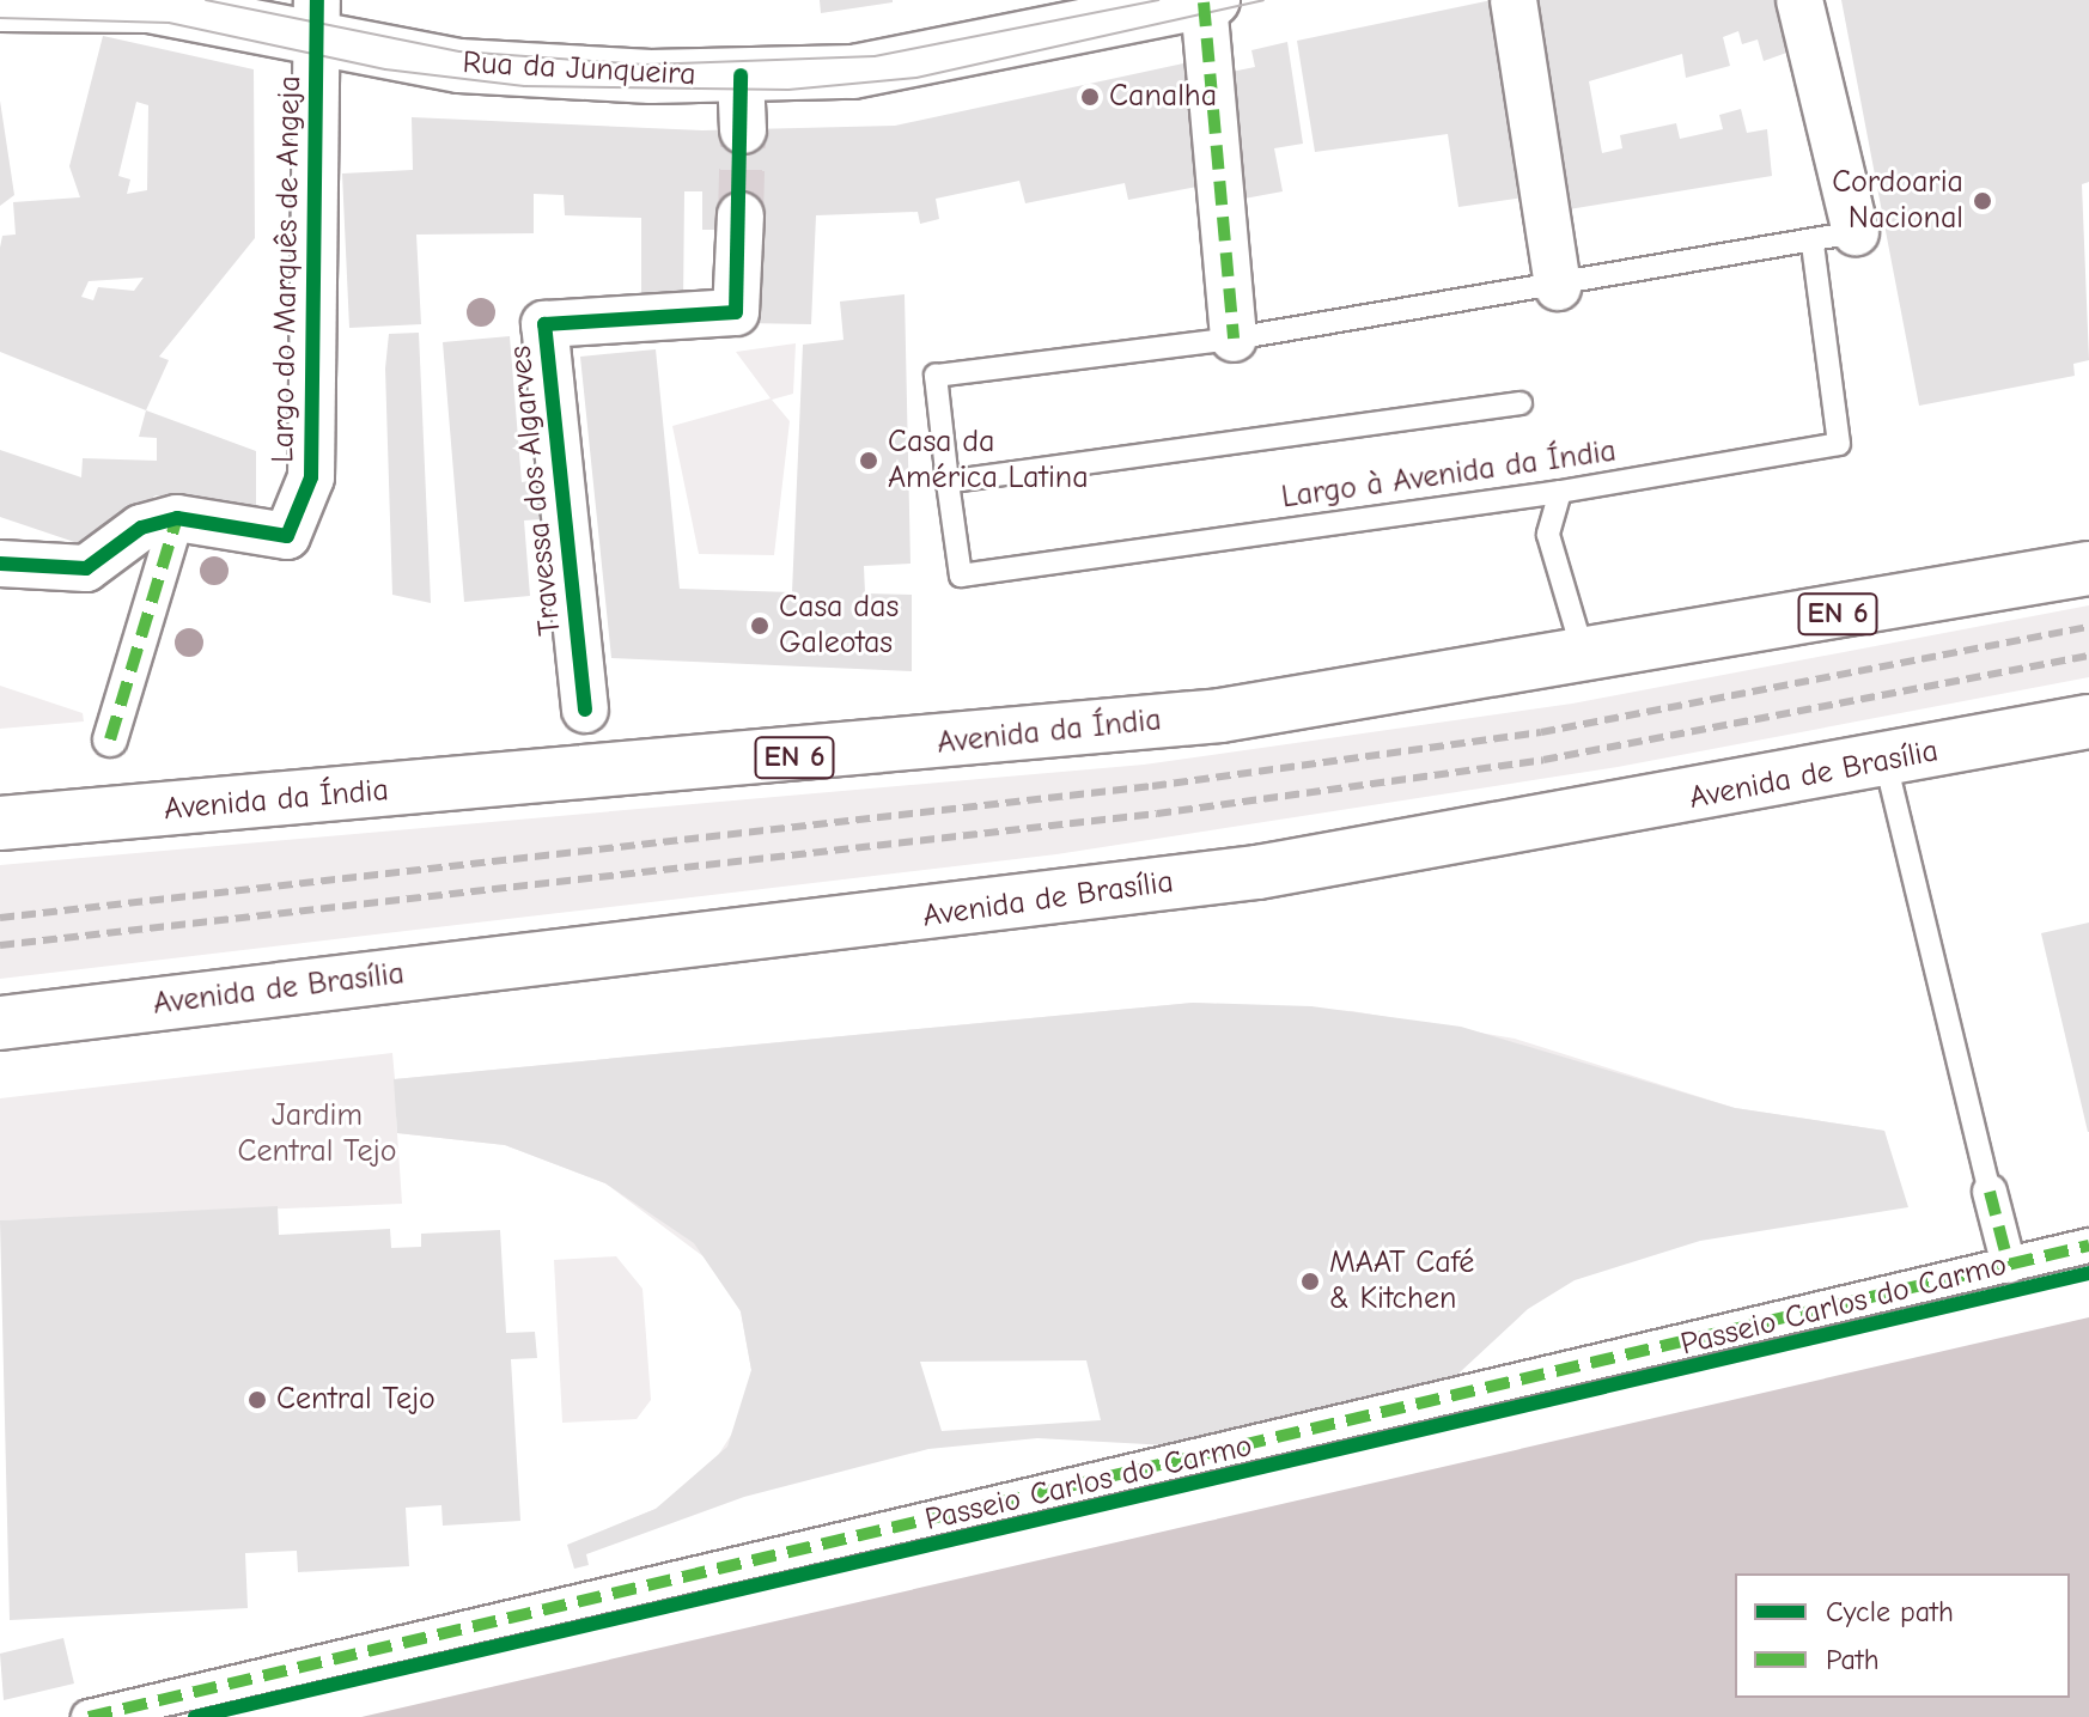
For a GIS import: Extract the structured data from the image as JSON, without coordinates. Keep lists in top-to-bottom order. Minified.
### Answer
{"streets":{"main road":["Rua da Junqueira","EN 6","Avenida da Índia","Avenida de Brasília"],"street":["Largo do Marquês de Angeja","Travessa dos Algarves","Passeio Carlos do Carmo"],"lane":["Largo à Avenida da Índia"]},"crossings":[["Rua da Junqueira","Largo do Marquês de Angeja"]],"parks":["Jardim Central Tejo"],"places":["Canalha","Cordoaria Nacional","Casa da América Latina","Casa das Galeotas","MAAT Café & Kitchen","Central Tejo"],"legend":["Cycle path","Path"]}
